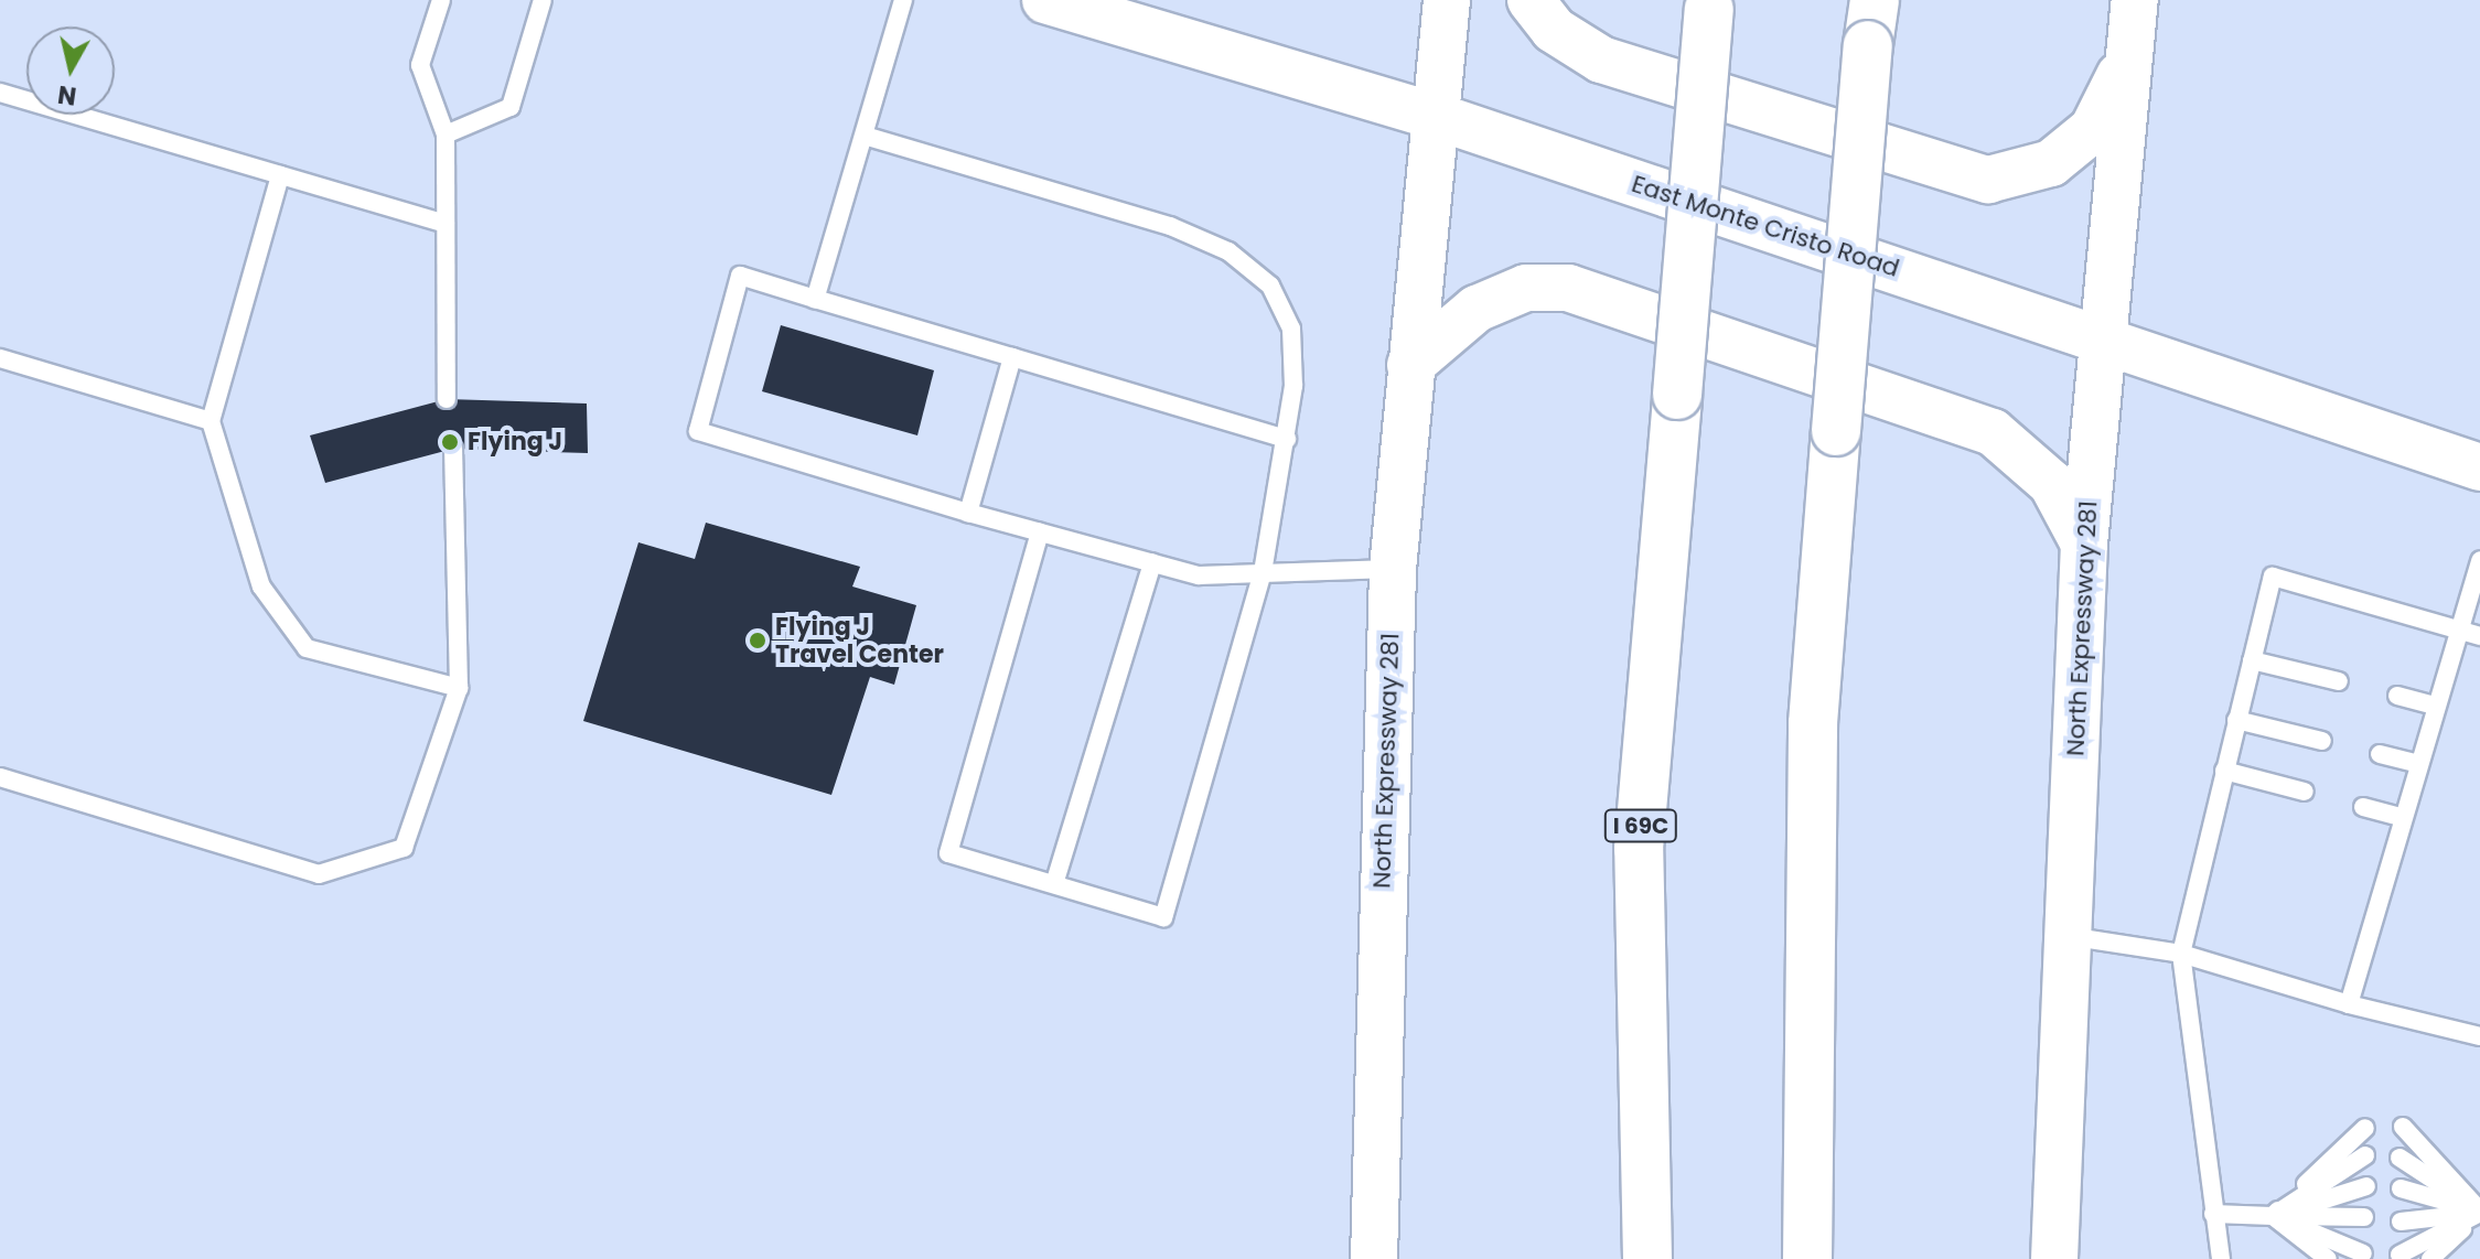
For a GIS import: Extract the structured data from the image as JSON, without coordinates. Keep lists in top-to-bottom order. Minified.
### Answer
{"streets":{"highway":["I 69C"],"main road":["East Monte Cristo Road","North Expressway 281"]},"crossings":[["East Monte Cristo Road","North Expressway 281"]],"places":["Flying J","Flying J Travel Center"],"north":"bottom"}
